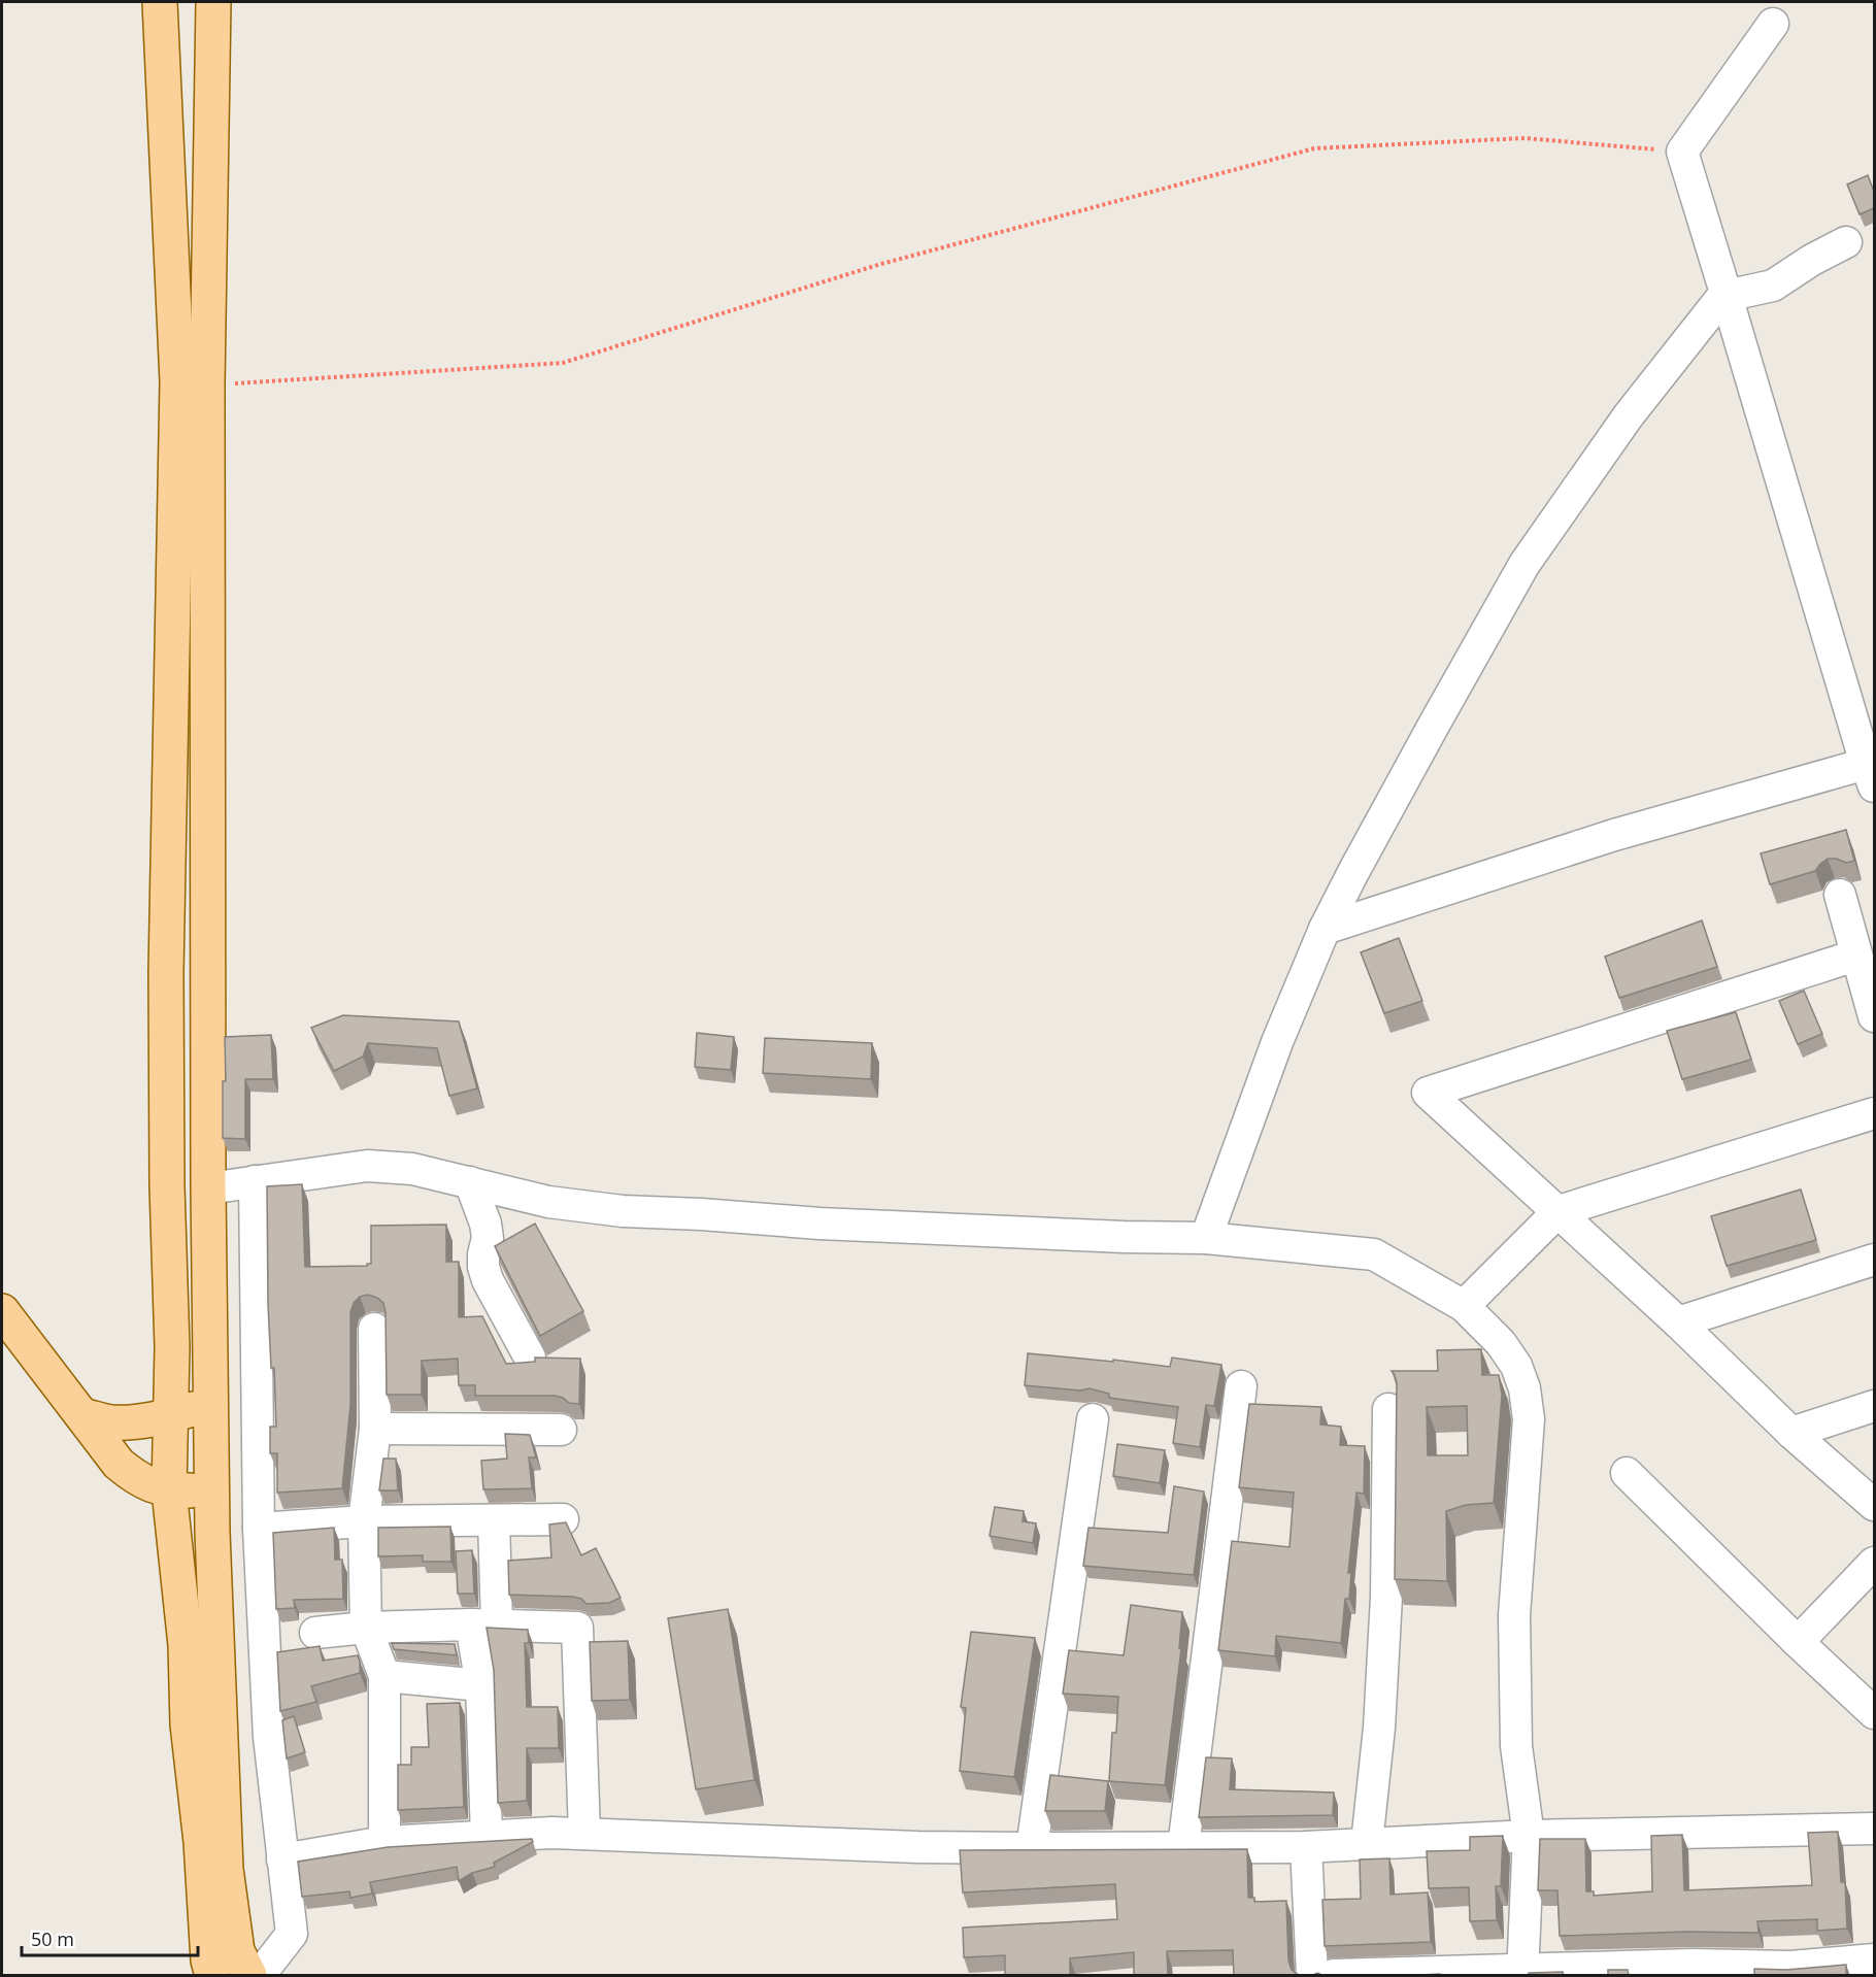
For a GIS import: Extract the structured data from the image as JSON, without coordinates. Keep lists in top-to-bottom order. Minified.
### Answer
{"scale_bar":"50 m"}
